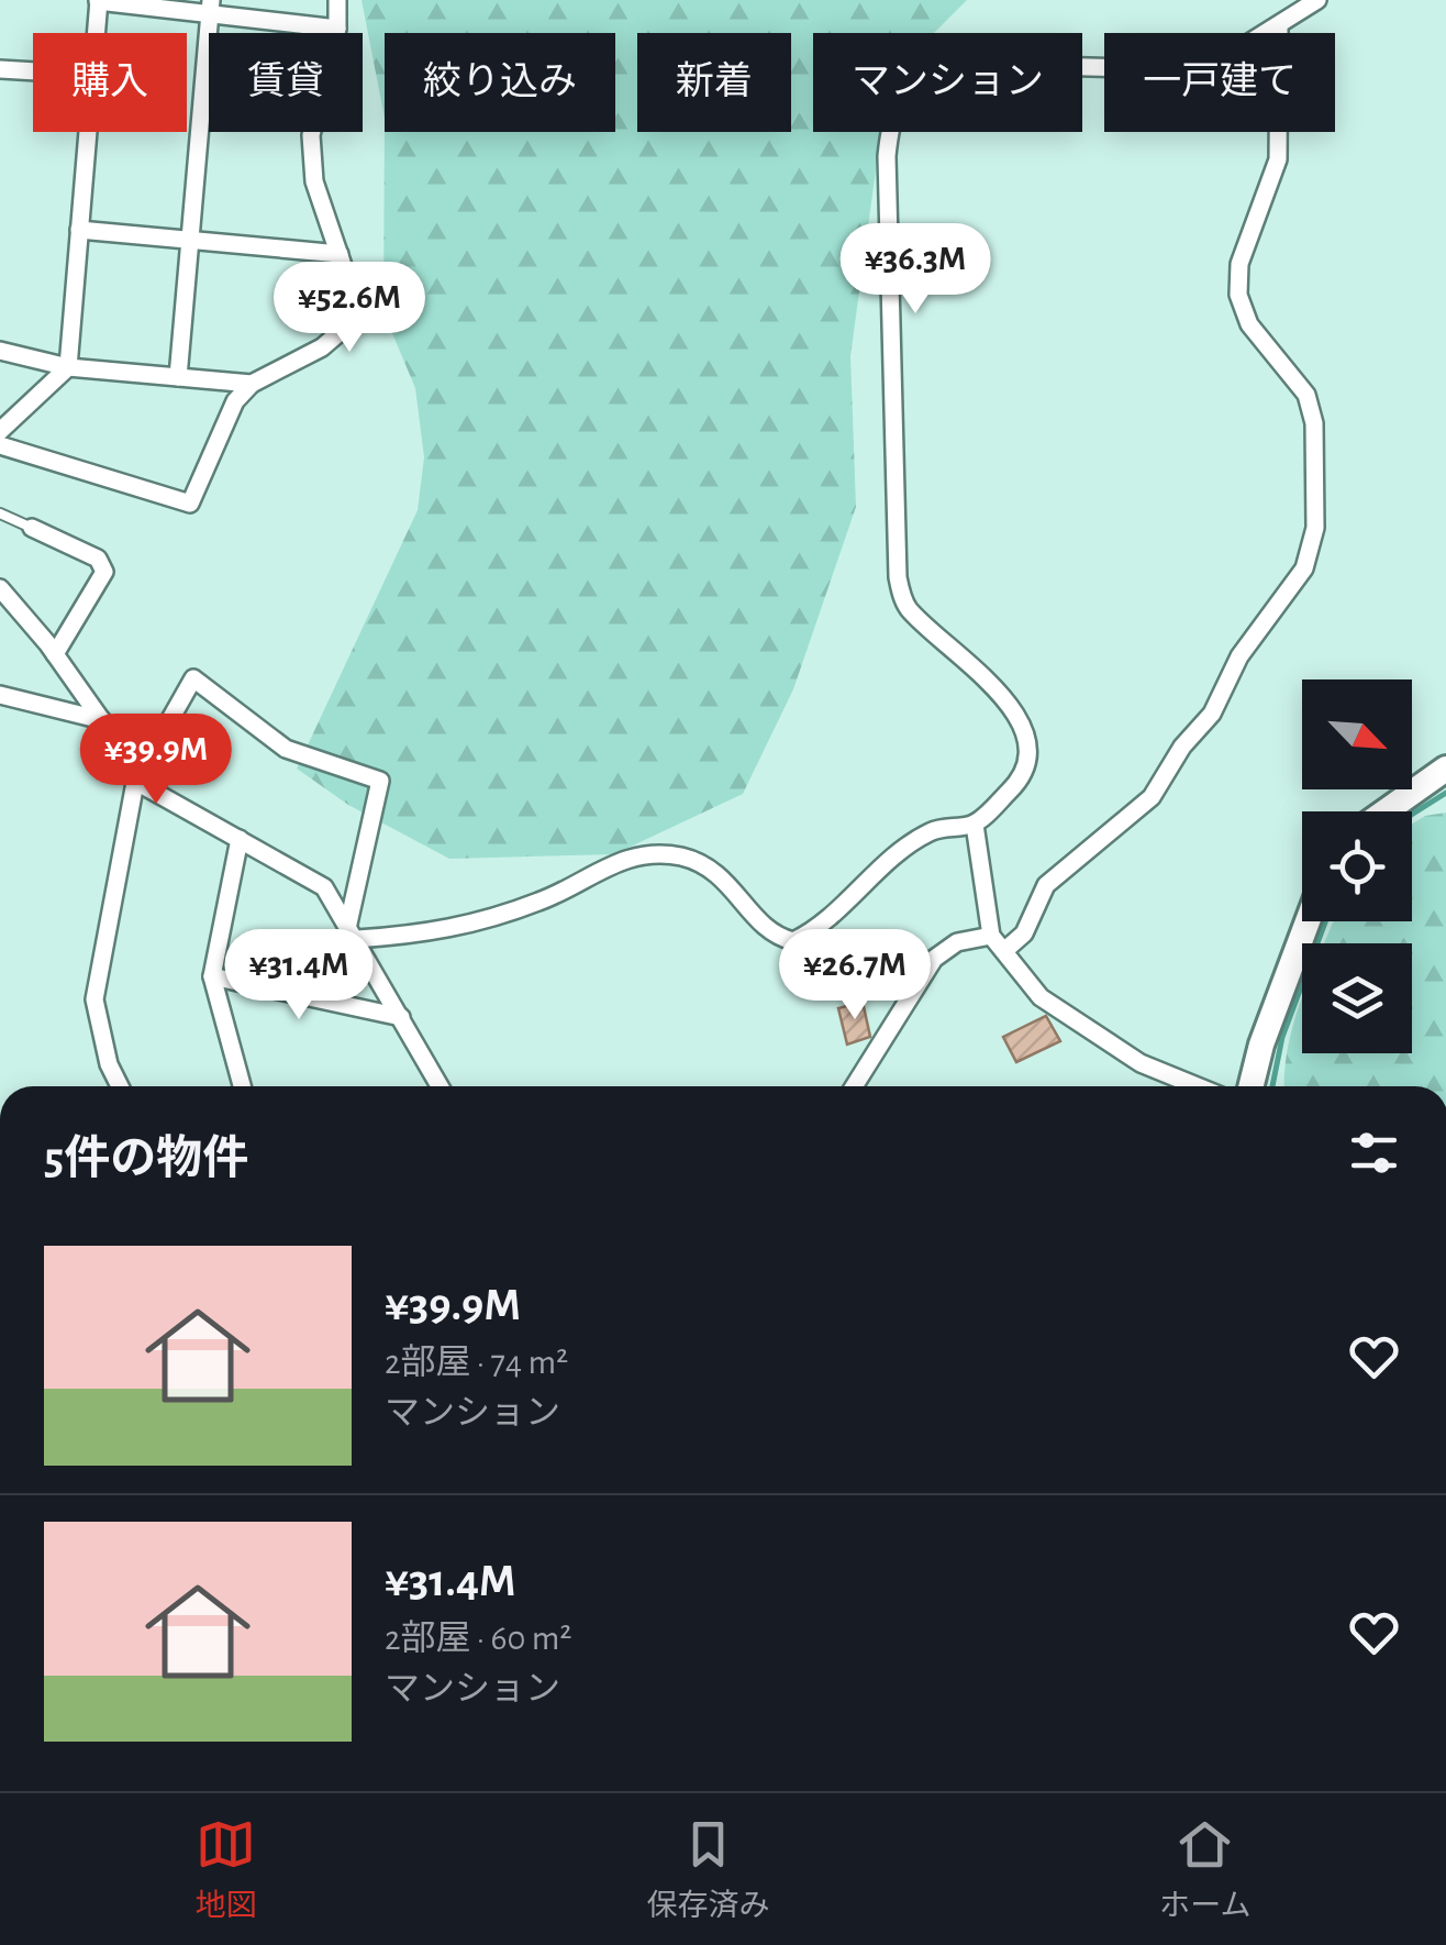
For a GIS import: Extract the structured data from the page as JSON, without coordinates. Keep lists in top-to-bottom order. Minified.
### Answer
{"north":"bottom right","page":{"chip":["購入","賃貸","絞り込み","新着","マンション","一戸建て"],"price":["¥36.3M","¥52.6M","¥39.9M","¥31.4M","¥26.7M"],"heading":"5件の物件","list":[{"name":"¥39.9M","note":"2部屋 · 74 m² · マンション"},{"name":"¥31.4M","note":"2部屋 · 60 m² · マンション"}],"tabs":["地図","保存済み","ホーム"]}}
